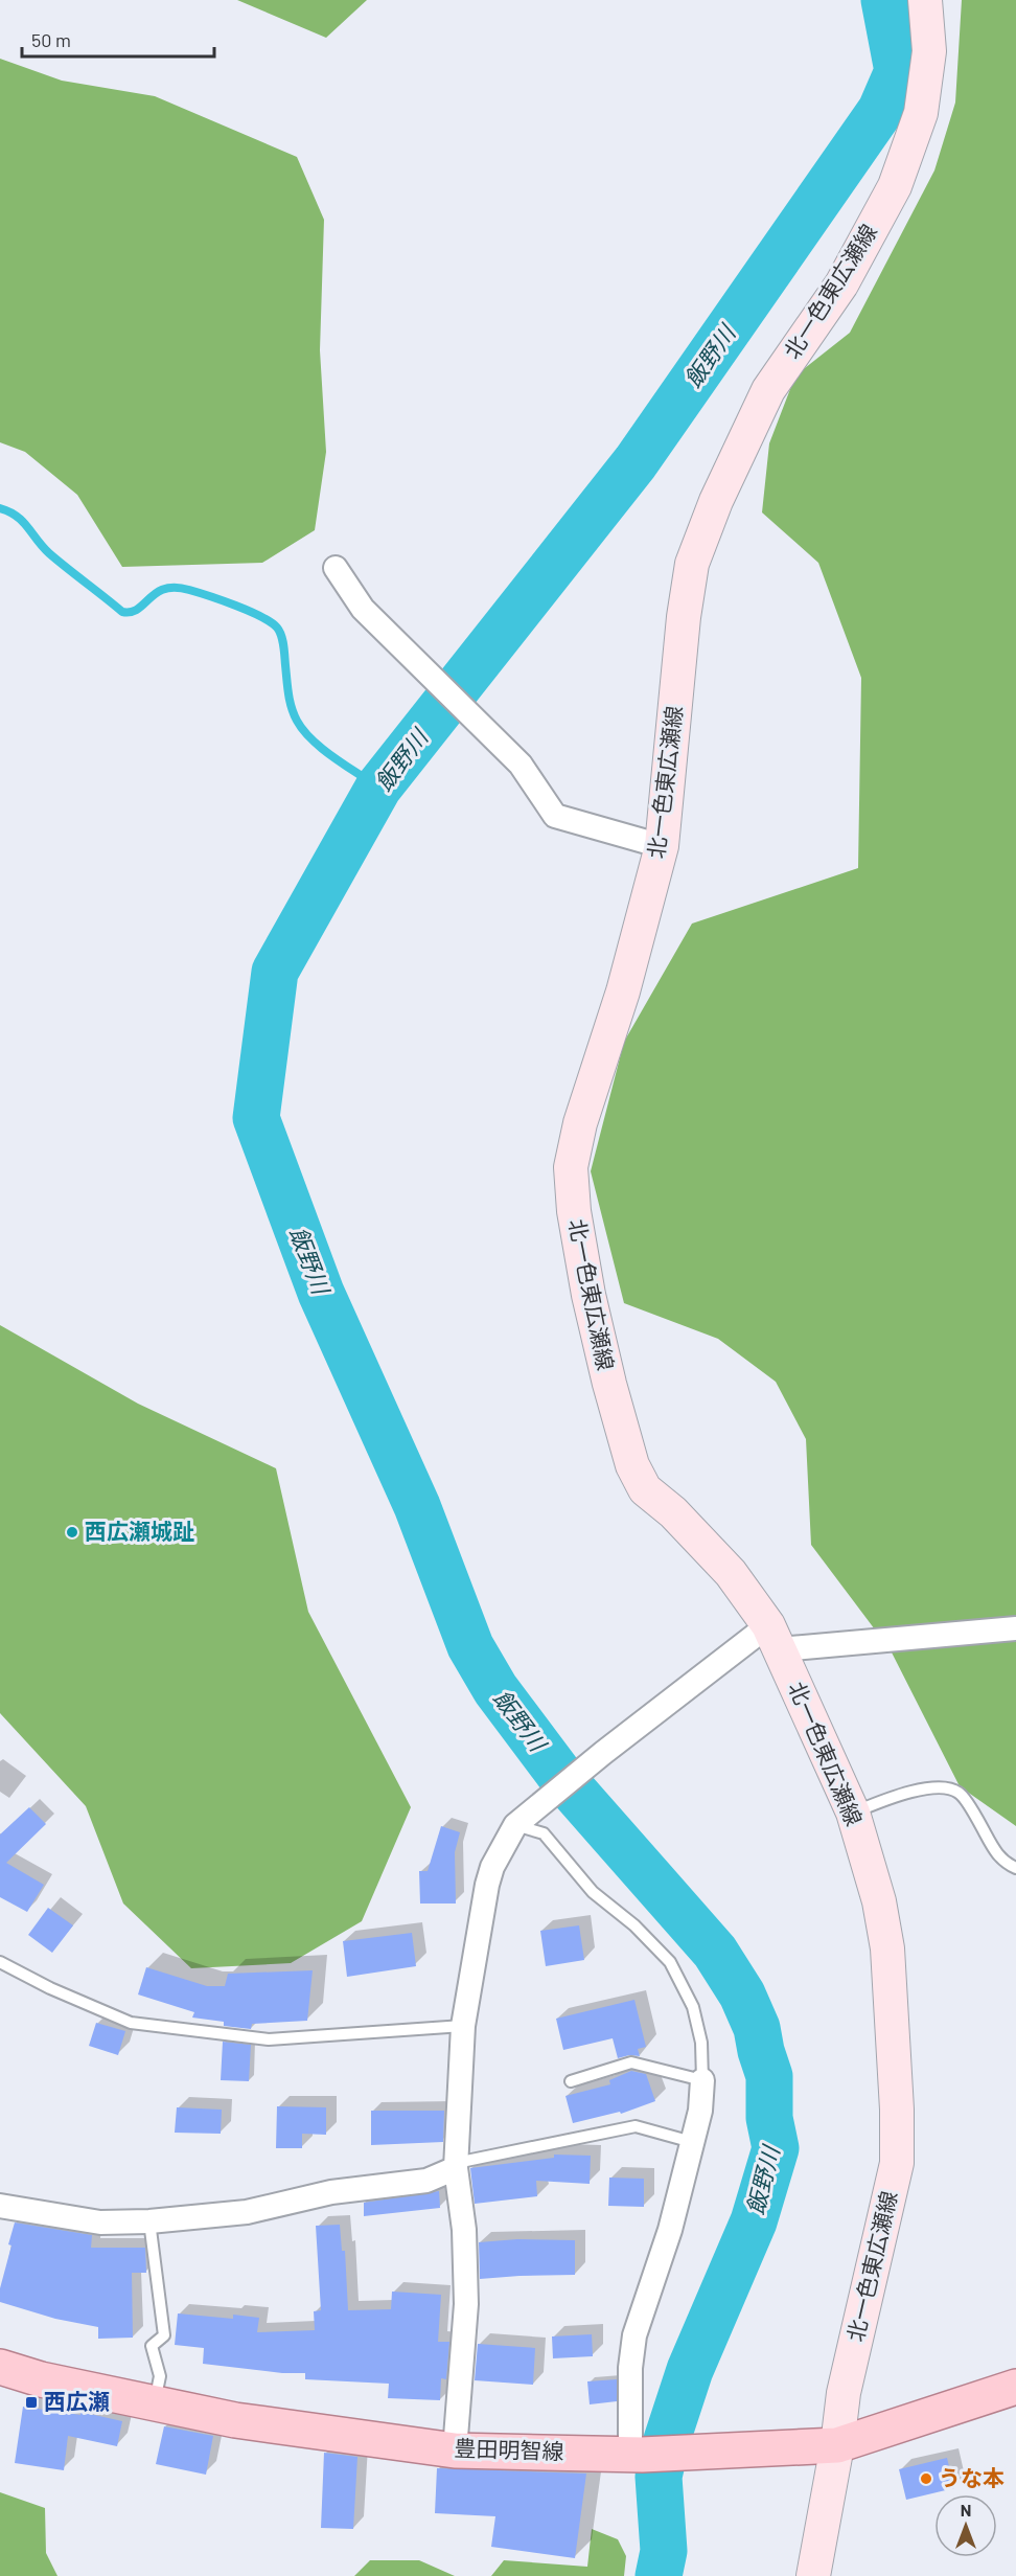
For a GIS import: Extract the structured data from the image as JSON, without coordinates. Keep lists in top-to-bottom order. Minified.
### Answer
{"streets":{"main road":["北一色東広瀬線","豊田明智線"]},"crossings":[["北一色東広瀬線","豊田明智線"]],"water":["飯野川"],"places":{"other":["西広瀬城趾","うな本"],"transit":["西広瀬"]},"scale_bar":"50 m","north":"top"}
